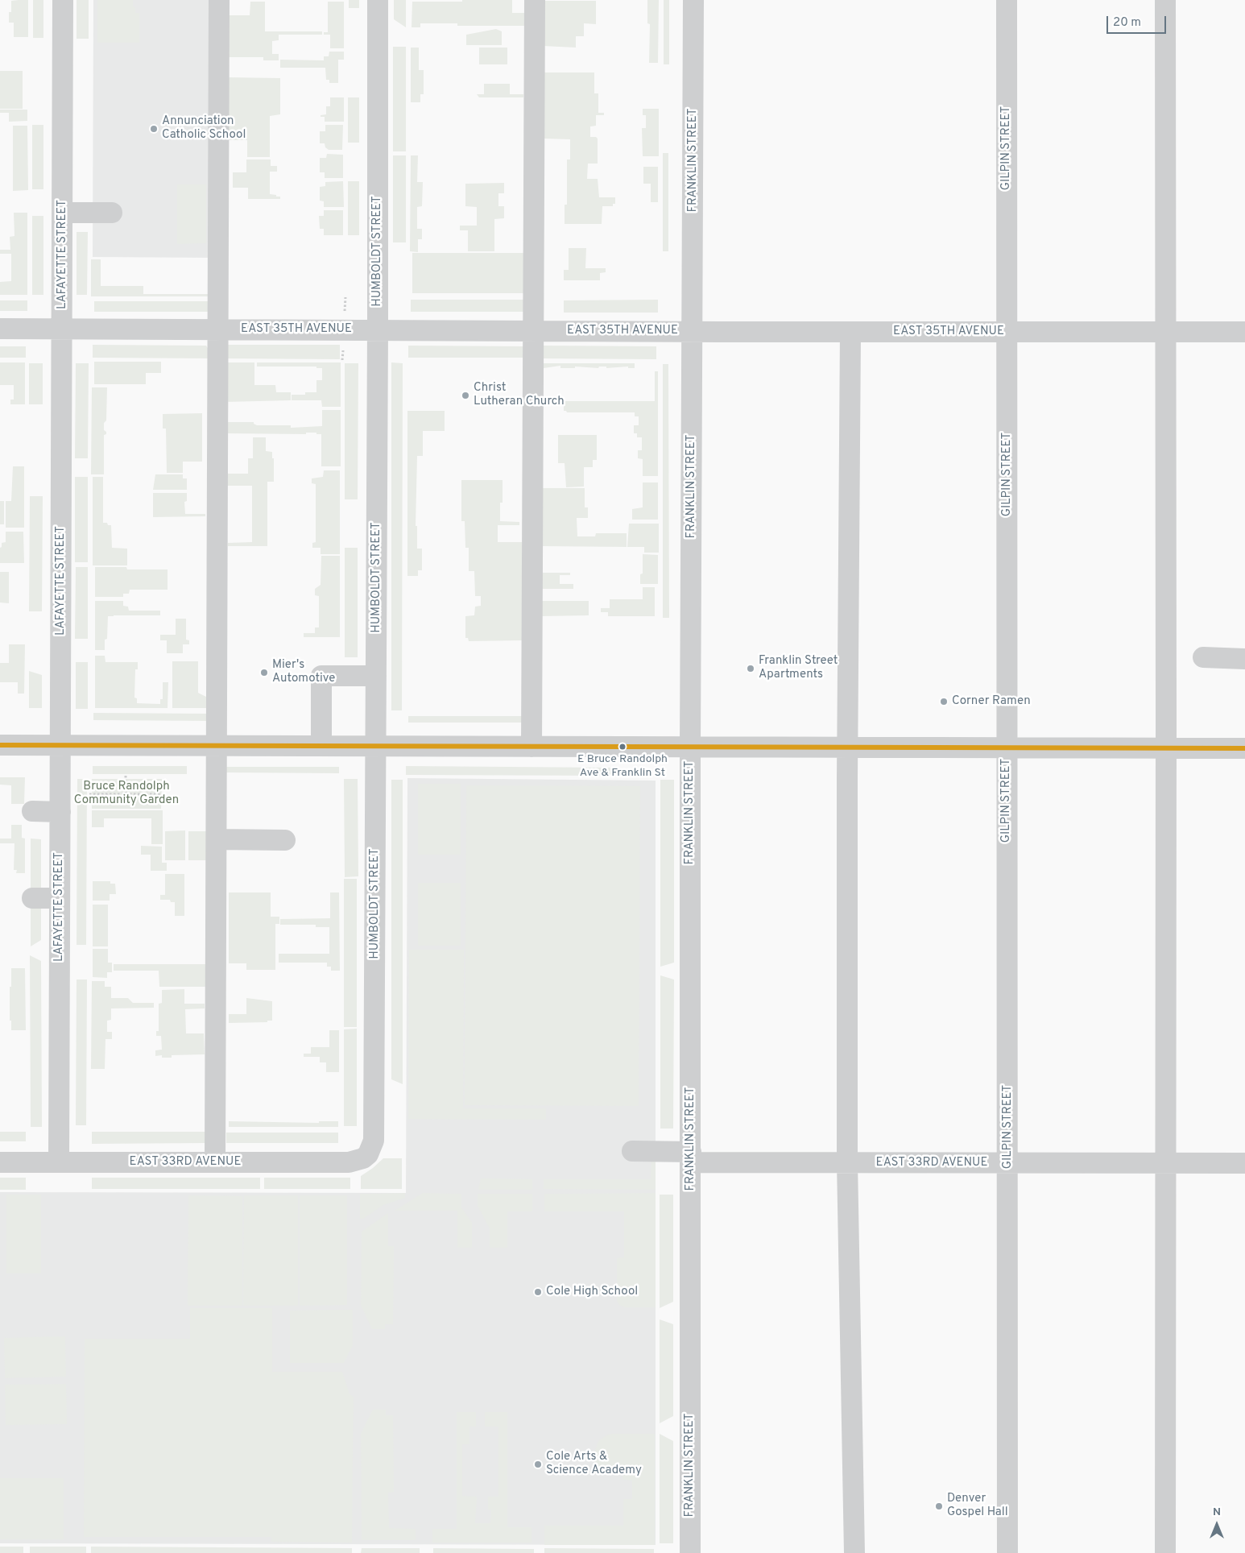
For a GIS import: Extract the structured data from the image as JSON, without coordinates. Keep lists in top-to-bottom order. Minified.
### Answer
{"streets":{"street":["GILPIN STREET","FRANKLIN STREET","HUMBOLDT STREET","LAFAYETTE STREET","EAST 35TH AVENUE","EAST 33RD AVENUE"]},"crossings":[["GILPIN STREET","EAST 35TH AVENUE"],["GILPIN STREET","EAST 33RD AVENUE"],["FRANKLIN STREET","EAST 35TH AVENUE"],["FRANKLIN STREET","EAST 33RD AVENUE"],["HUMBOLDT STREET","EAST 35TH AVENUE"],["HUMBOLDT STREET","EAST 33RD AVENUE"],["LAFAYETTE STREET","EAST 35TH AVENUE"],["LAFAYETTE STREET","EAST 33RD AVENUE"]],"parks":["Bruce Randolph Community Garden"],"places":["Annunciation Catholic School","Christ Lutheran Church","Franklin Street Apartments","Mier's Automotive","Corner Ramen","E Bruce Randolph Ave & Franklin St","Cole High School","Cole Arts & Science Academy","Denver Gospel Hall"],"scale_bar":"20 m","north":"top"}
